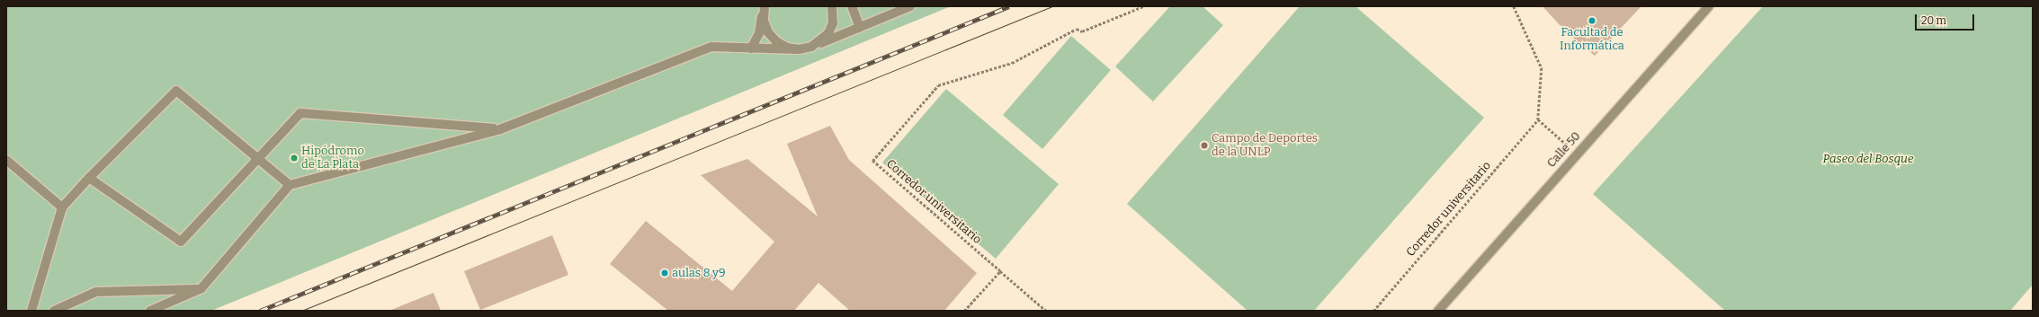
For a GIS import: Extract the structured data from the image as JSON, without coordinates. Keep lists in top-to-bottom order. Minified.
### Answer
{"streets":{"street":["Calle 50"],"path":["Corredor universitario"]},"parks":["Paseo del Bosque"],"places":["Facultad de Informática","Campo de Deportes de la UNLP","Hipódromo de La Plata","aulas 8 y9"],"scale_bar":"20 m"}
